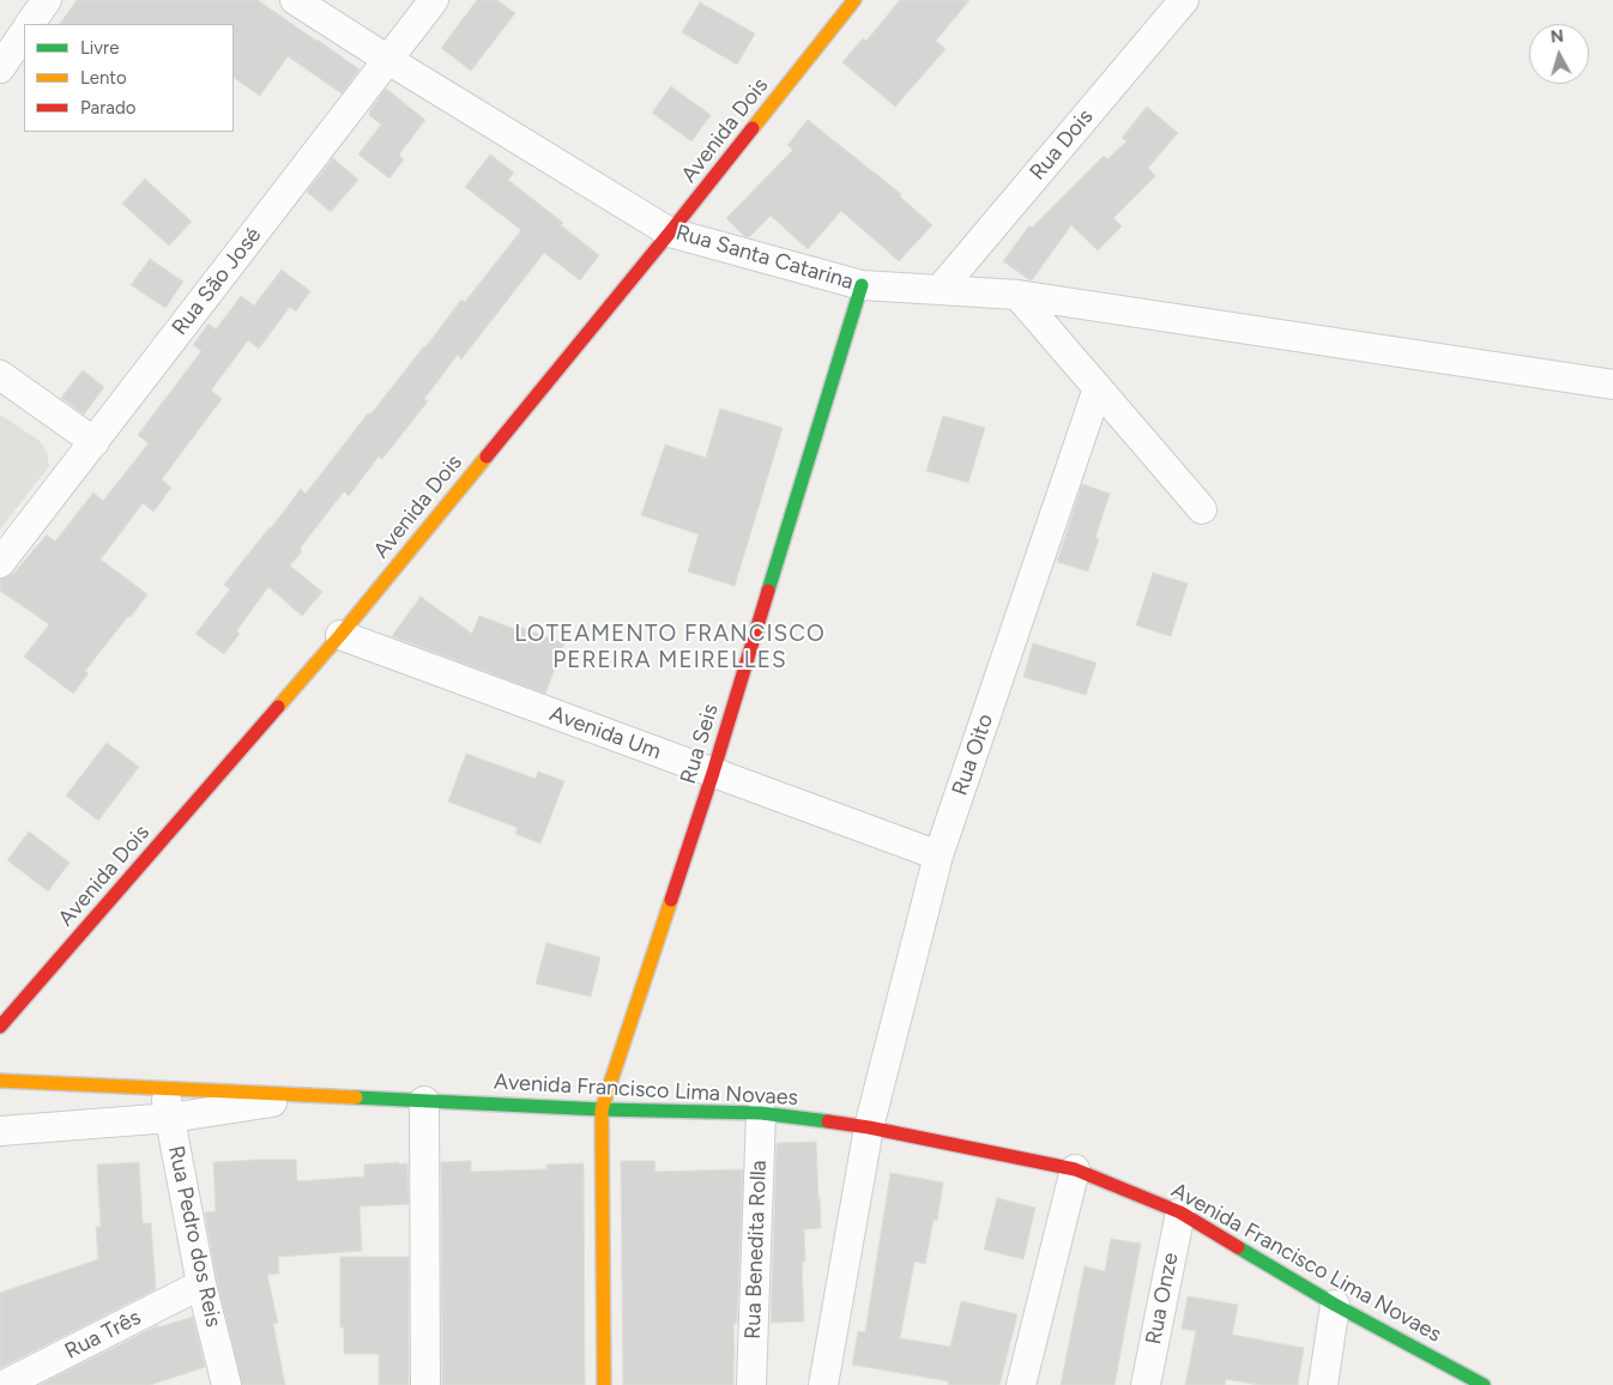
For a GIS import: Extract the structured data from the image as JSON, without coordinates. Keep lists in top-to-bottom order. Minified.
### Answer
{"streets":{"street":["Avenida Dois","Rua Dois","Rua Santa Catarina","Rua São José","Avenida Um","Rua Seis","Rua Oito","Avenida Francisco Lima Novaes","Rua Pedro dos Reis","Rua Benedita Rolla","Rua Onze","Rua Três"]},"crossings":[["Avenida Dois","Rua Santa Catarina"],["Avenida Dois","Avenida Um"],["Rua Dois","Rua Santa Catarina"],["Rua Santa Catarina","Rua São José"],["Rua Santa Catarina","Rua Seis"],["Avenida Um","Rua Seis"],["Avenida Um","Rua Oito"],["Rua Seis","Avenida Francisco Lima Novaes"],["Rua Oito","Avenida Francisco Lima Novaes"],["Avenida Francisco Lima Novaes","Rua Pedro dos Reis"],["Avenida Francisco Lima Novaes","Rua Benedita Rolla"],["Avenida Francisco Lima Novaes","Rua Onze"],["Rua Pedro dos Reis","Rua Três"]],"districts":["LOTEAMENTO FRANCISCO PEREIRA MEIRELLES"],"legend":["Livre","Lento","Parado"],"north":"top"}
